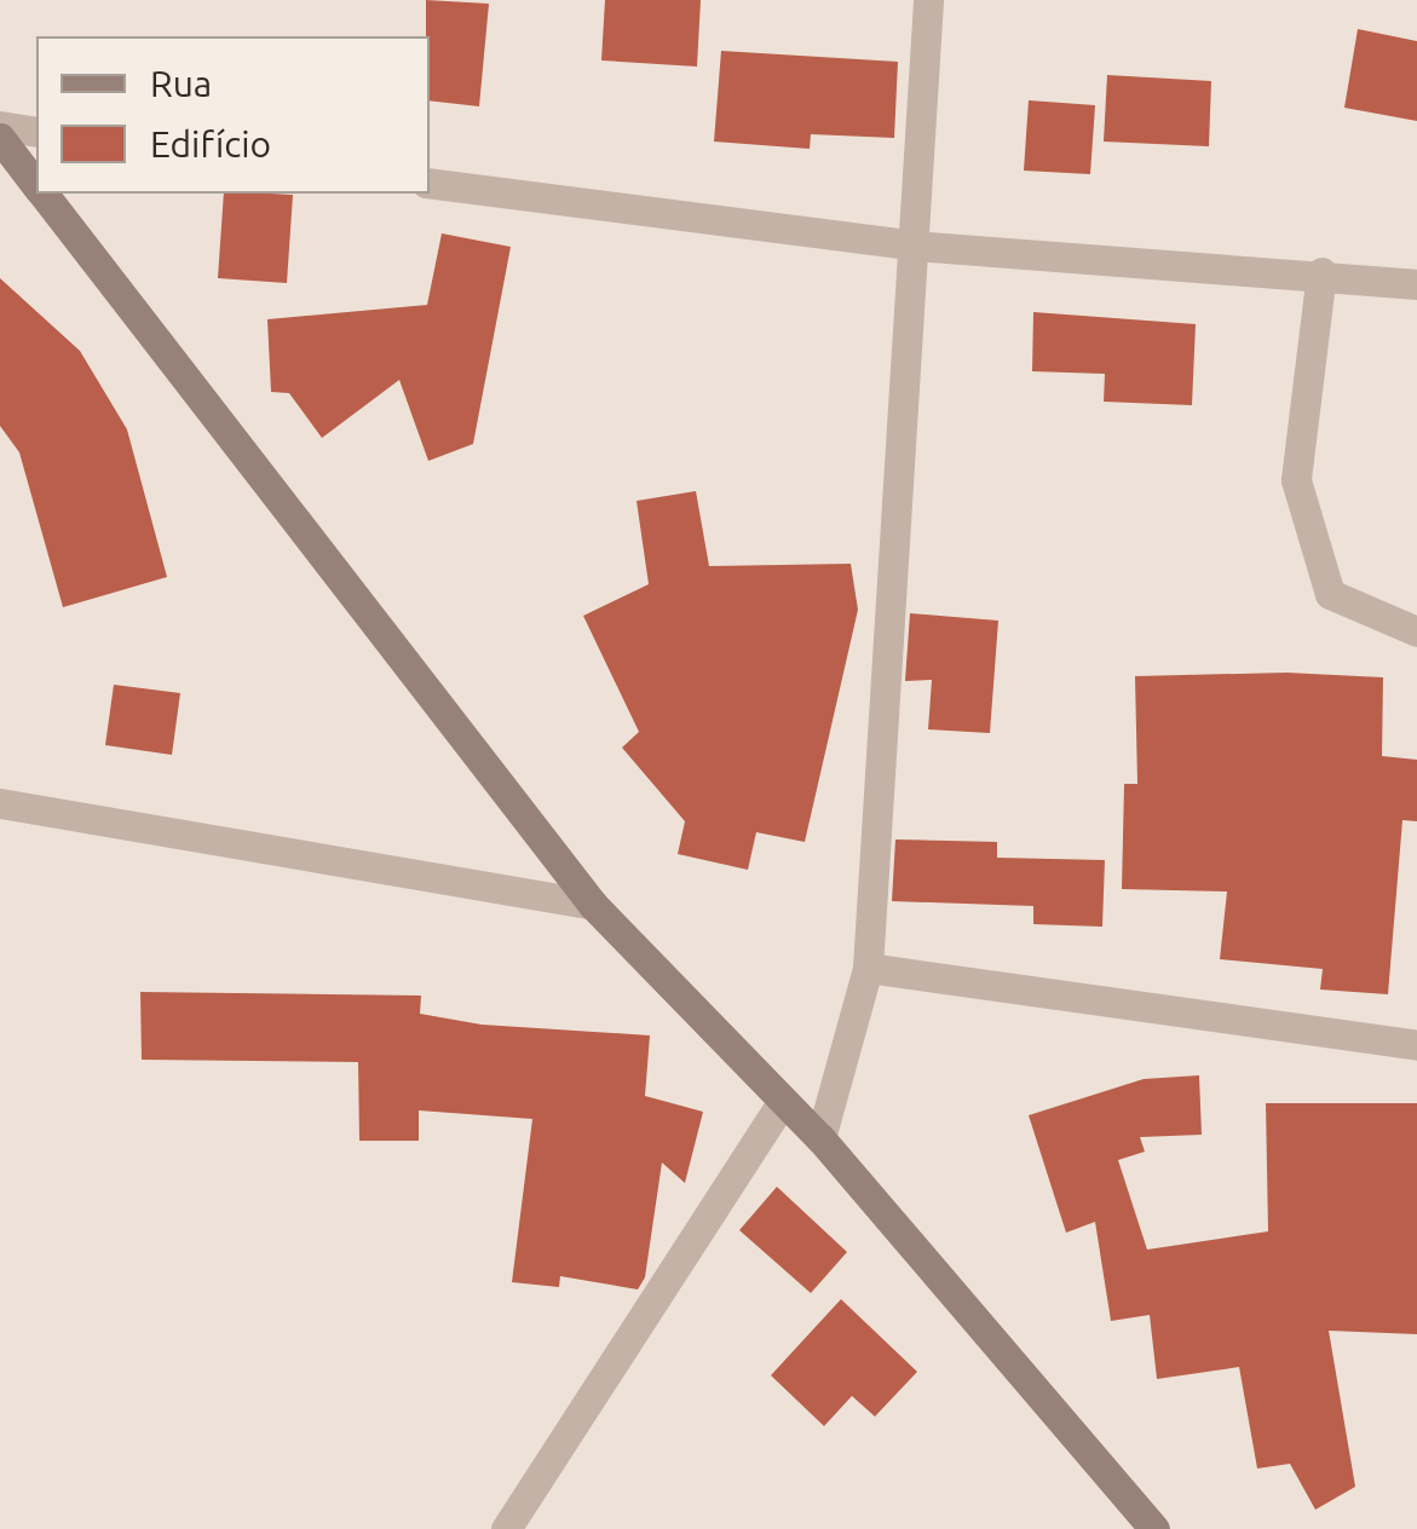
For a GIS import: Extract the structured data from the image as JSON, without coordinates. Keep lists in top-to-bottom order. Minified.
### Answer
{"legend":["Rua","Edifício"]}
